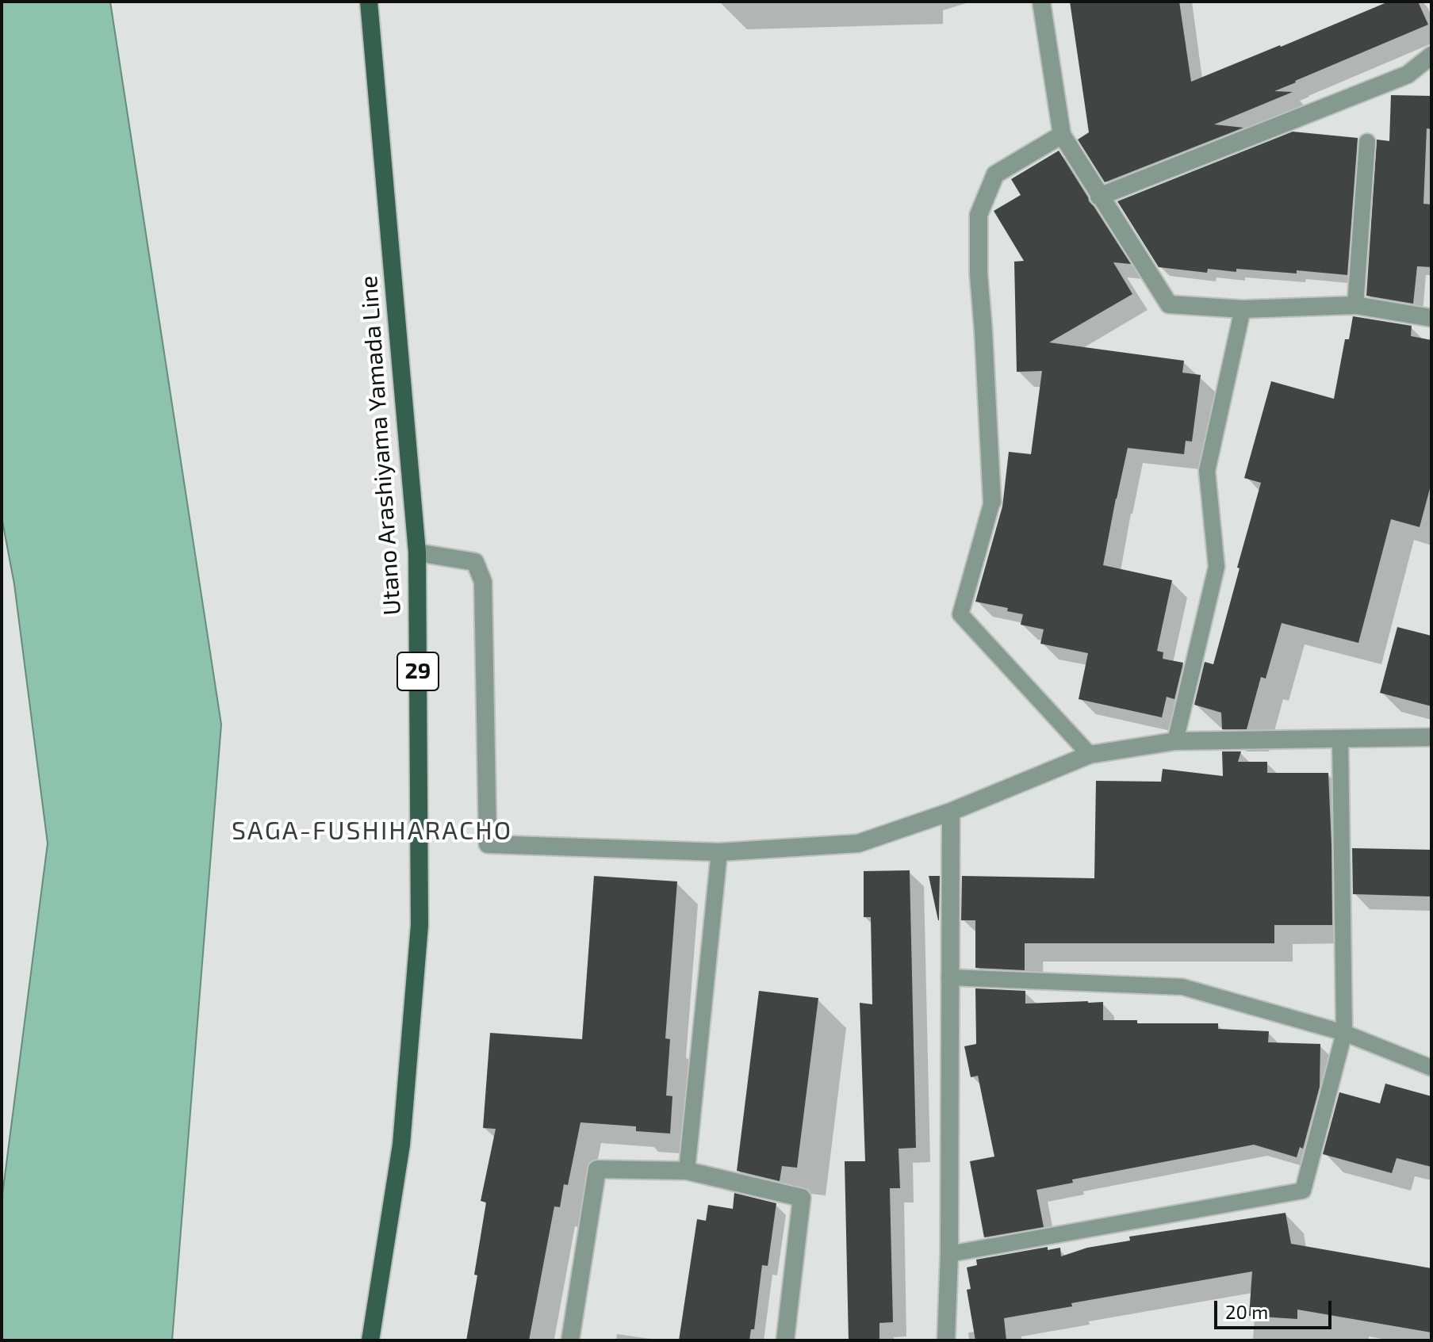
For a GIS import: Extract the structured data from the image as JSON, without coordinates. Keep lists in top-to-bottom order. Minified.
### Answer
{"streets":{"main road":["Utano Arashiyama Yamada Line","29"]},"districts":["SAGA-FUSHIHARACHO"],"scale_bar":"20 m"}
